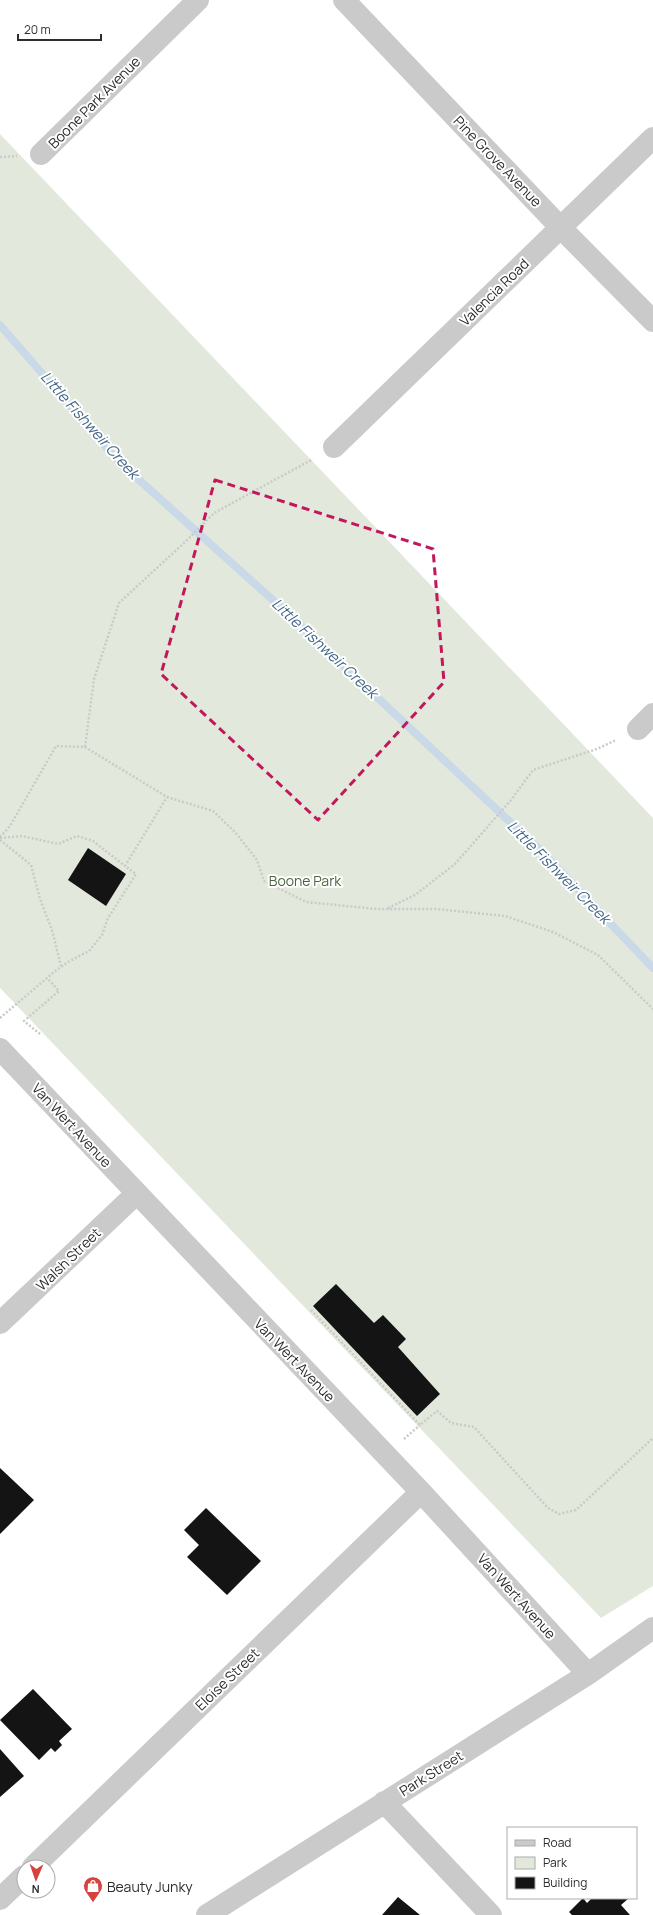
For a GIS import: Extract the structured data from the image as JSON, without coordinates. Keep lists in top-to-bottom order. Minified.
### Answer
{"streets":{"street":["Boone Park Avenue","Pine Grove Avenue","Valencia Road","Van Wert Avenue","Walsh Street","Eloise Street","Park Street"]},"crossings":[["Pine Grove Avenue","Valencia Road"],["Van Wert Avenue","Walsh Street"],["Van Wert Avenue","Eloise Street"],["Van Wert Avenue","Park Street"]],"water":["Little Fishweir Creek"],"parks":["Boone Park"],"places":{"shop":["Beauty Junky"]},"legend":["Road","Park","Building"],"scale_bar":"20 m","north":"bottom"}
